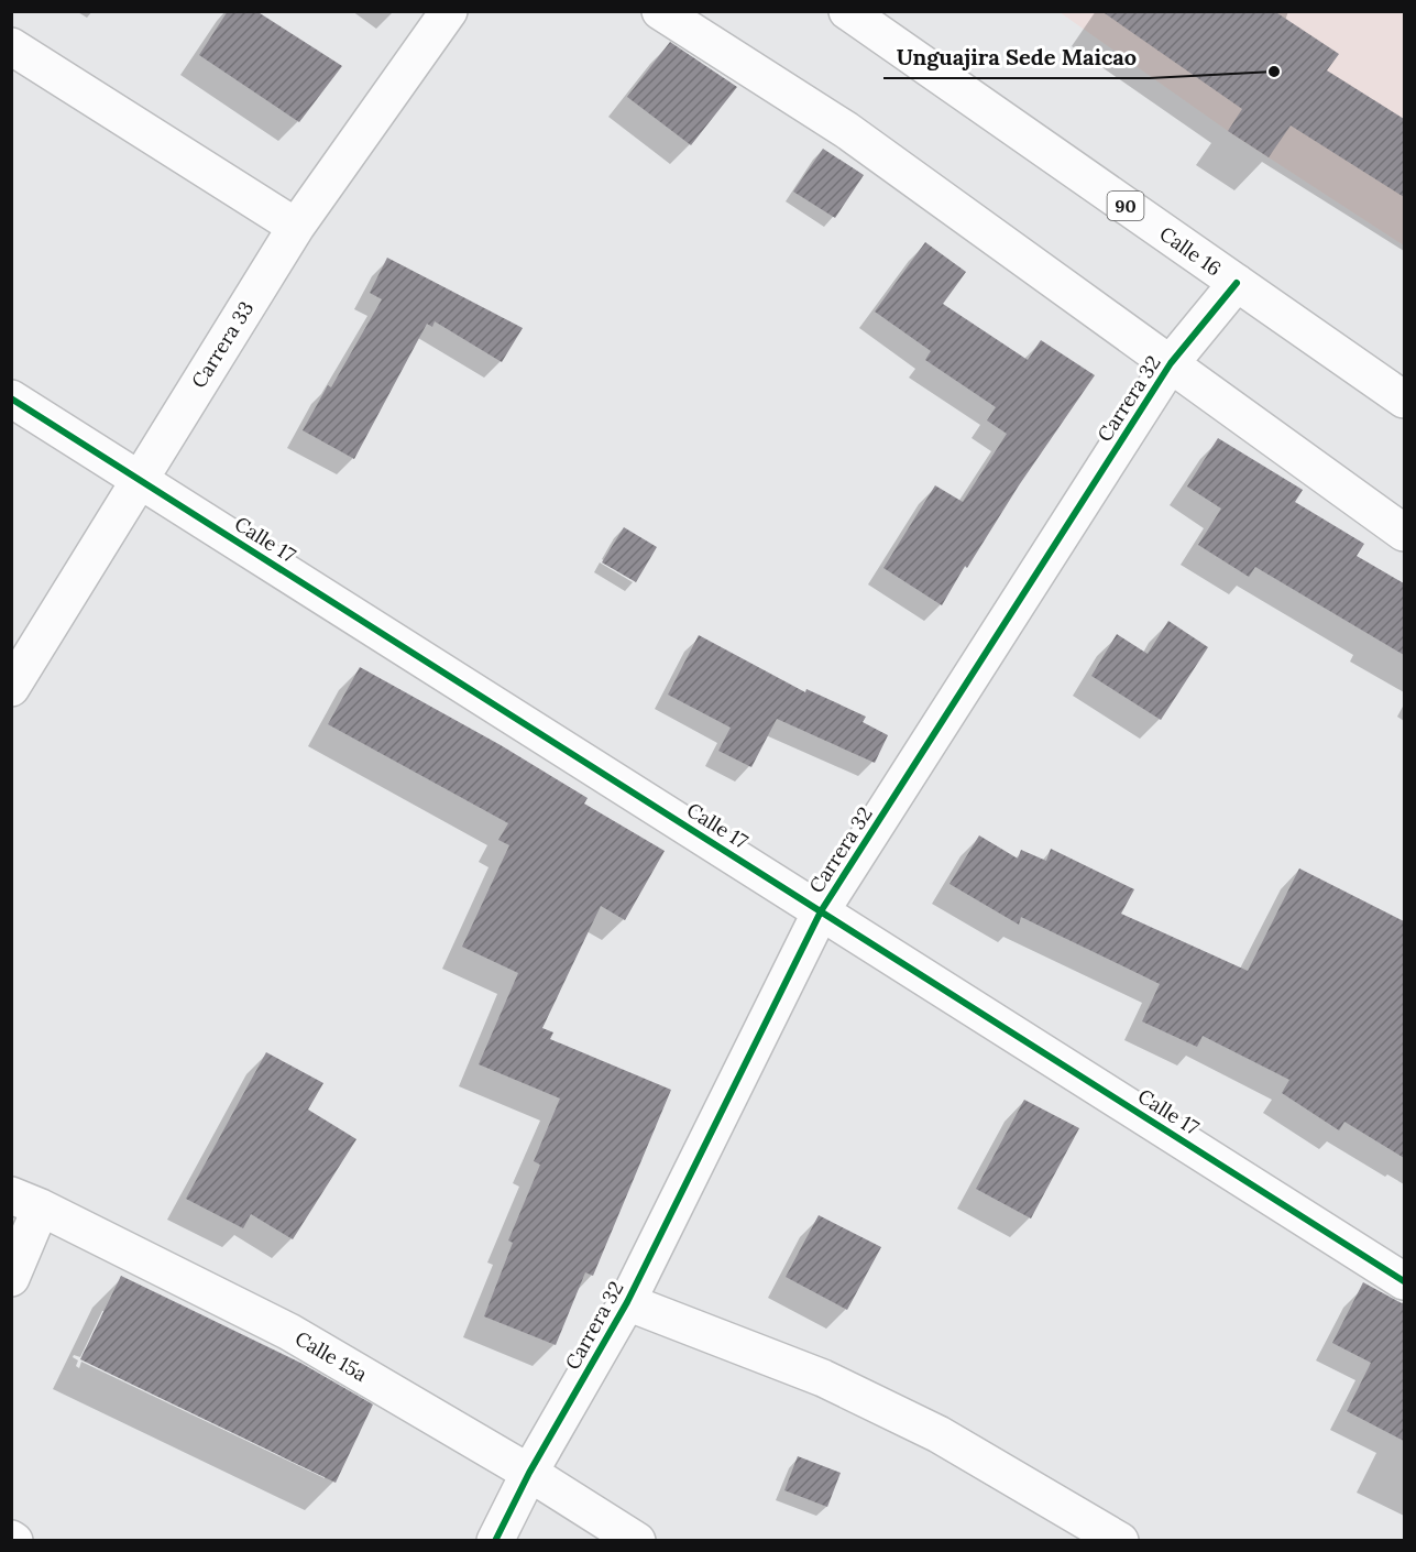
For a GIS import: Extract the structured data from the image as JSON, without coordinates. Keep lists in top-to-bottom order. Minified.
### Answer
{"streets":{"main road":["90","Calle 16","Carrera 33","Carrera 32","Calle 17","Calle 15a"]},"crossings":[["Calle 16","Carrera 32"],["Carrera 33","Calle 17"],["Carrera 32","Calle 17"],["Carrera 32","Calle 15a"]],"places":["Unguajira Sede Maicao"]}
